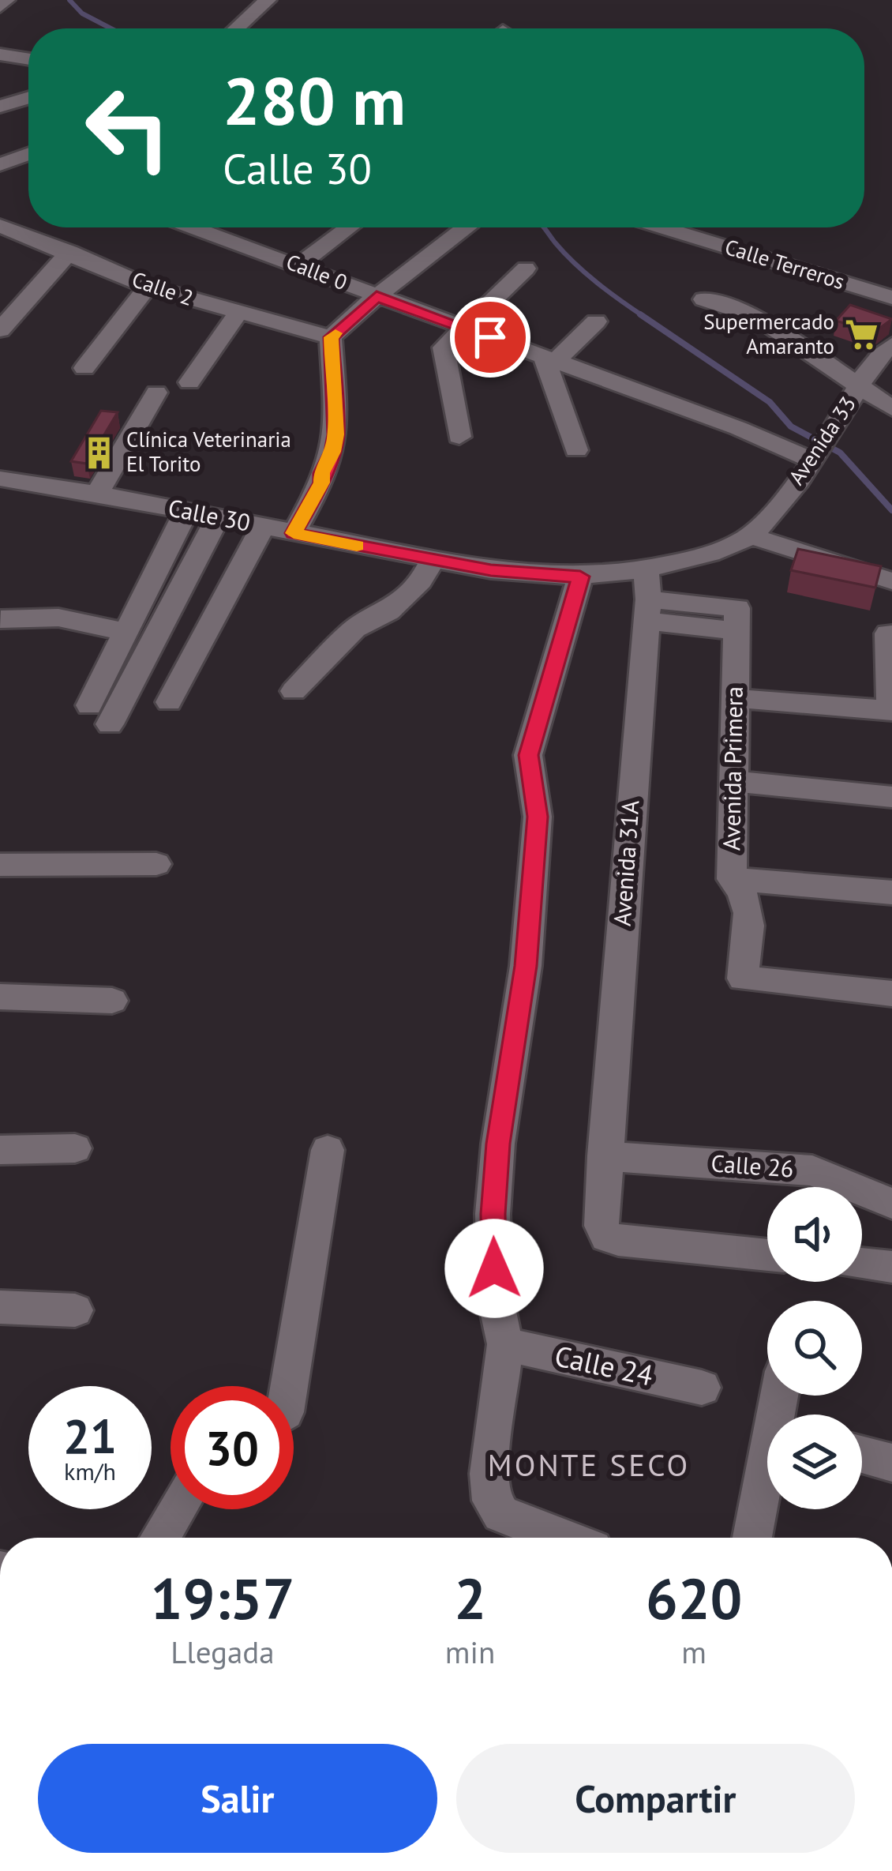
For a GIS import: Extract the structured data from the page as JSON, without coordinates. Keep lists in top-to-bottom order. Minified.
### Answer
{"streets":{"street":["Calle Terreros","Calle 0","Calle 2","Avenida 33","Calle 30","Avenida Primera","Avenida 31A","Calle 26","Calle 24"]},"crossings":[["Calle 0","Avenida 33"],["Avenida 33","Calle 30"],["Calle 30","Avenida Primera"],["Calle 30","Avenida 31A"],["Avenida Primera","Avenida 31A"],["Avenida 31A","Calle 26"]],"districts":["MONTE SECO"],"places":{"supermarket":["Supermercado Amaranto"],"building":["Clínica Veterinaria El Torito"]},"page":{"turn":["280 m","Calle 30"],"speed":"21 km/h","limit":"30","eta":["19:57","Llegada","2","min","620","m"],"buttons":["Salir","Compartir"]}}
